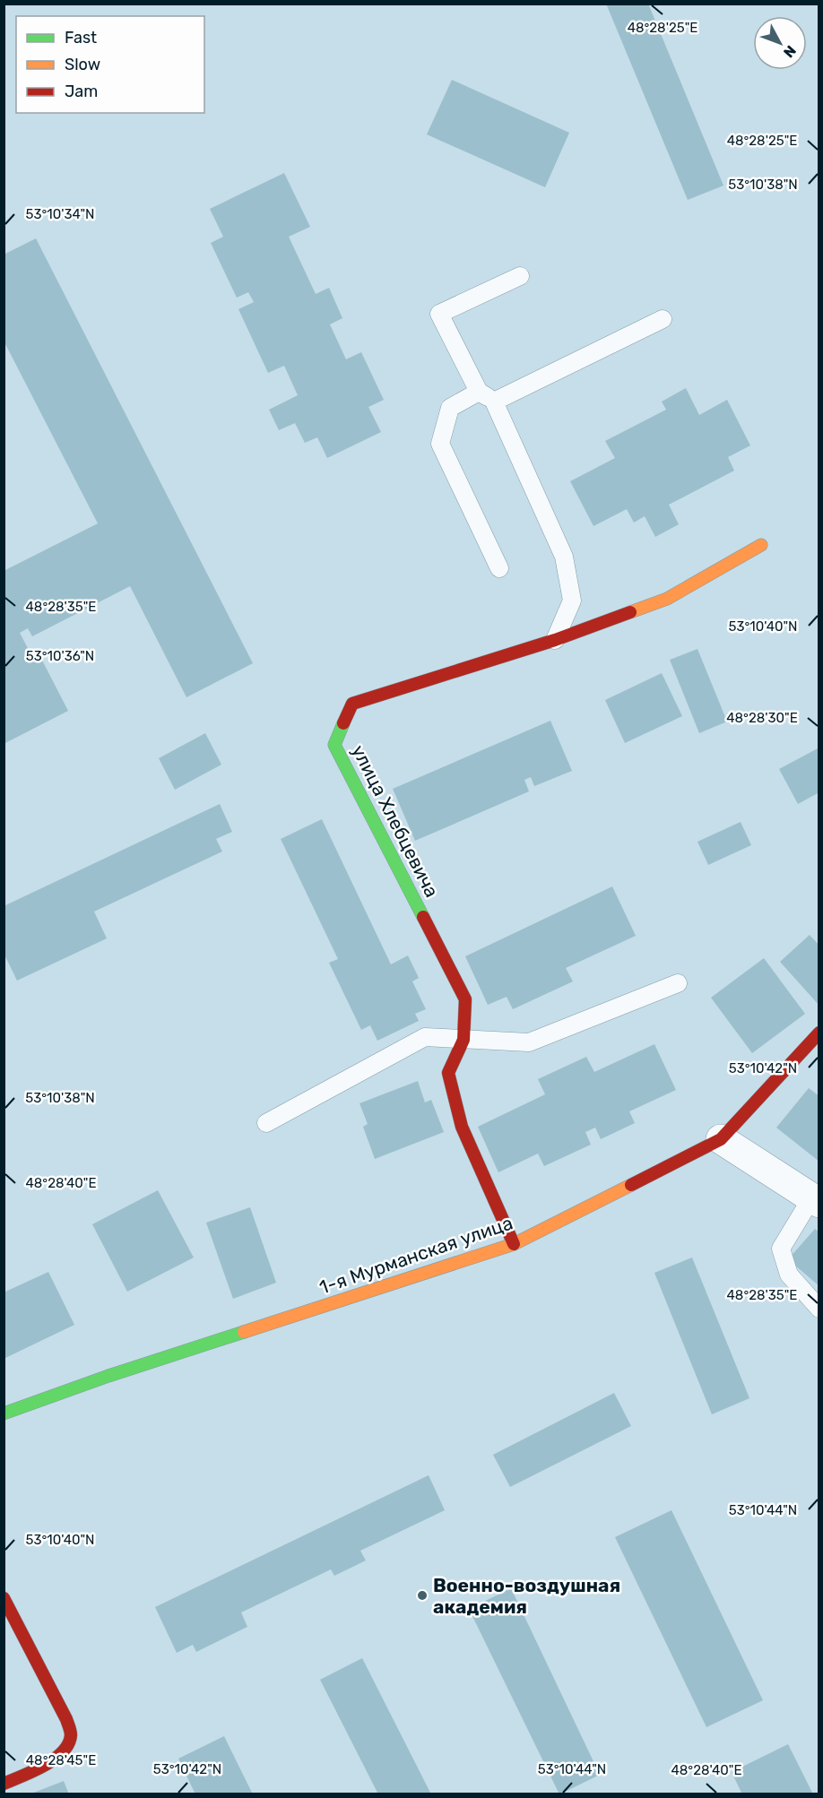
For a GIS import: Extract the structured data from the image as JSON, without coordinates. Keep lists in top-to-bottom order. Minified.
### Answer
{"streets":{"street":["улица Хлебцевича","1-я Мурманская улица"]},"crossings":[["улица Хлебцевича","1-я Мурманская улица"]],"places":["Военно-воздушная академия"],"legend":["Fast","Slow","Jam"],"north":"bottom right","coordinates":["48°28'25\"E","53°10'38\"N","53°10'34\"N","48°28'35\"E","53°10'40\"N","53°10'36\"N","48°28'30\"E","53°10'42\"N","48°28'40\"E","53°10'44\"N","48°28'45\"E"]}
